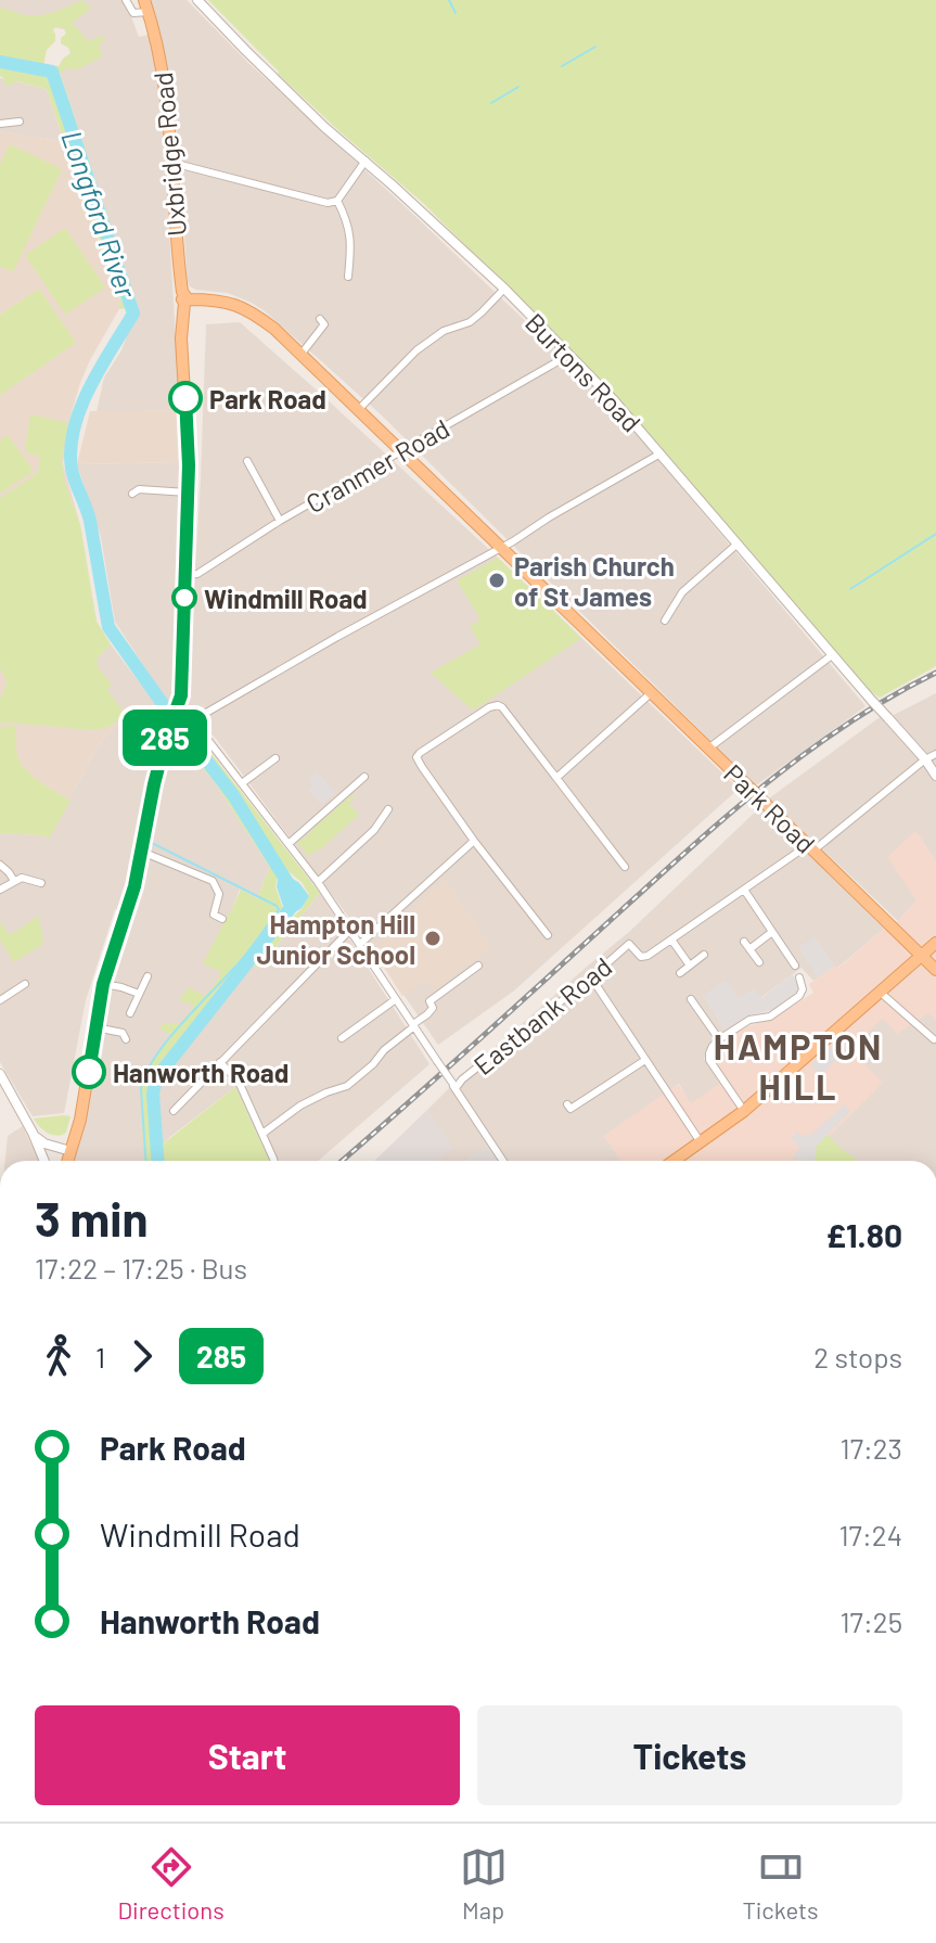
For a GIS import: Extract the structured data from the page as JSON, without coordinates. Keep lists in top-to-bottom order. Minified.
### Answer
{"streets":{"main road":["Uxbridge Road","Park Road"],"street":["Burtons Road","Cranmer Road","Eastbank Road"]},"crossings":[["Uxbridge Road","Cranmer Road"],["Uxbridge Road","Park Road"],["Burtons Road","Cranmer Road"],["Cranmer Road","Park Road"]],"districts":["HAMPTON HILL"],"water":["Longford River"],"places":["Park Road","Parish Church of St James","Windmill Road","Hampton Hill Junior School","Hanworth Road"],"lines":["bus line 285"],"page":{"on_map":"285","heading":["3 min","17:22 – 17:25 · Bus","£1.80"],"legs":["1","285","2 stops"],"list":[{"name":"Park Road","value":"17:23"},{"name":"Windmill Road","value":"17:24"},{"name":"Hanworth Road","value":"17:25"}],"buttons":["Start","Tickets"],"tabs":["Directions","Map","Tickets"]}}
